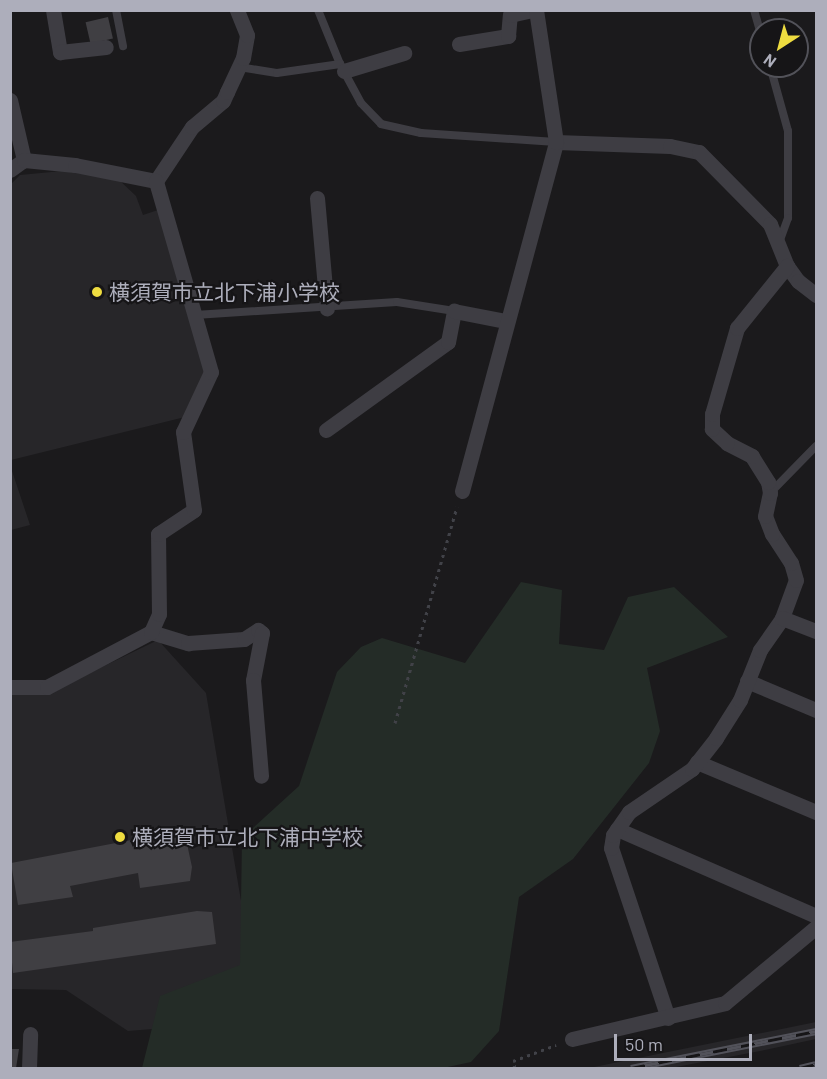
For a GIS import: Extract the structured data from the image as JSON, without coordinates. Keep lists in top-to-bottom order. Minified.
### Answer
{"places":["横須賀市立北下浦小学校","横須賀市立北下浦中学校"],"scale_bar":"50 m","north":"bottom left"}
